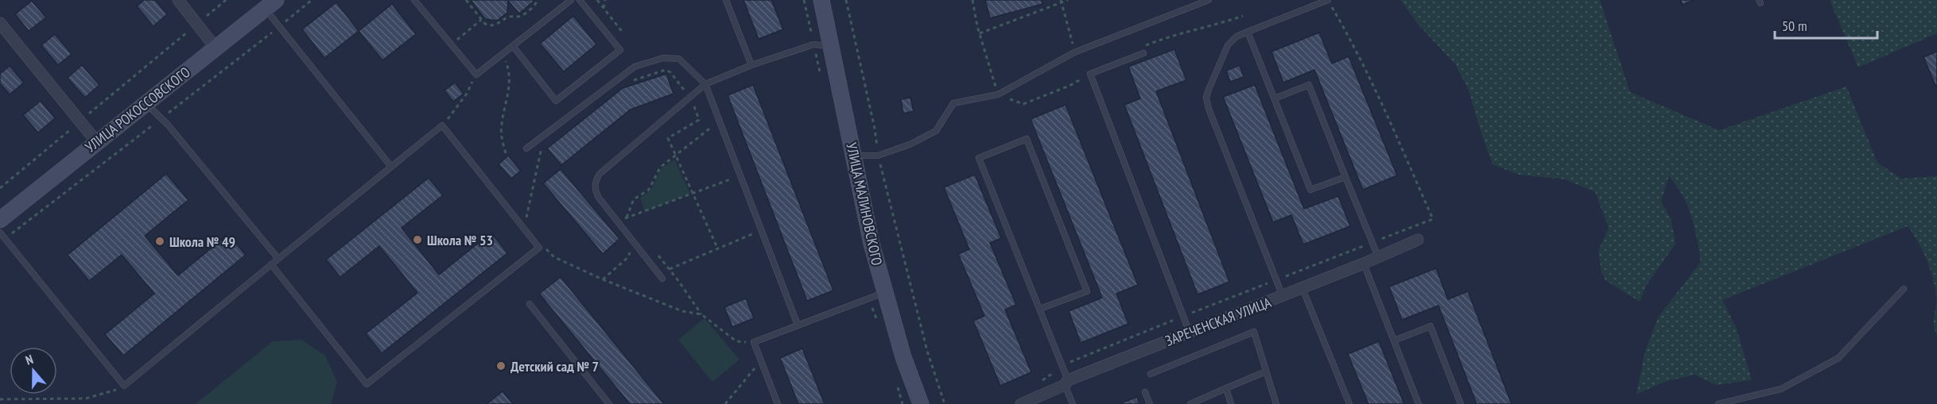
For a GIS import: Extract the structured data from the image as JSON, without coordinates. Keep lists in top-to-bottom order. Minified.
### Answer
{"streets":{"street":["УЛИЦА РОКОССОВСКОГО","УЛИЦА МАЛИНОВСКОГО","ЗАРЕЧЕНСКАЯ УЛИЦА"]},"places":["Школа № 53","Школа № 49","Детский сад № 7"],"scale_bar":"50 m","north":"top"}
